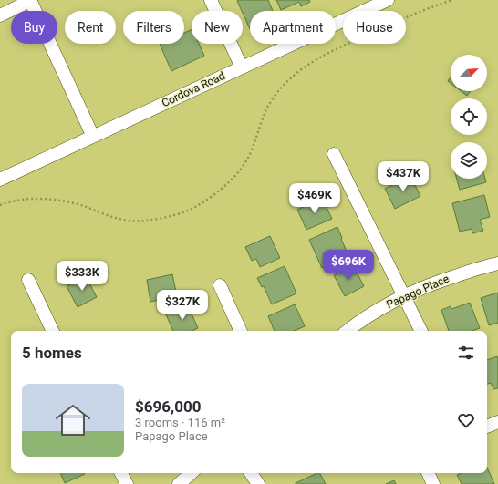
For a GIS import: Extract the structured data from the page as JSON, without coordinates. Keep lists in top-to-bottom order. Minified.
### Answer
{"streets":{"street":["Cordova Road","Papago Place"]},"north":"top right","page":{"chip":["Buy","Rent","Filters","New","Apartment","House"],"price":["$437K","$469K","$696K","$333K","$327K"],"heading":"5 homes","list":[{"name":"$696,000","note":"3 rooms · 116 m² · Papago Place"}]}}
